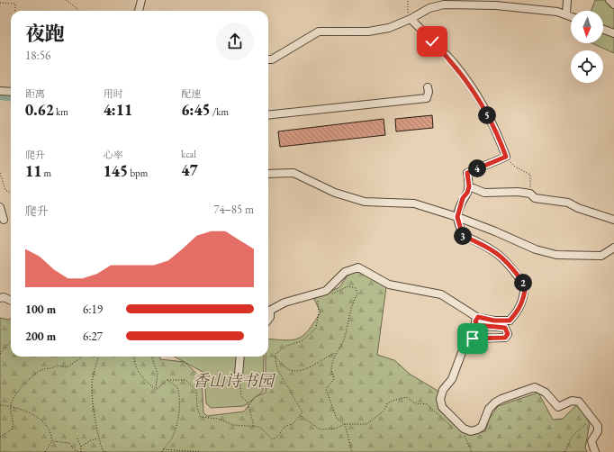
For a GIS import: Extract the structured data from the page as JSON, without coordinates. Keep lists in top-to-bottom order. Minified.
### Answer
{"parks":["香山诗书园"],"north":"bottom","page":{"heading":["夜跑","18:56"],"stats":[["距离","0.62 km"],["用时","4:11"],["配速","6:45 /km"],["爬升","11 m"],["心率","145 bpm"],["kcal","47"]],"pins":["5","4","3","2"],"chart":["爬升","74–85 m"],"list":[{"name":"100 m","note":"6:19"},{"name":"200 m","note":"6:27"}]}}
